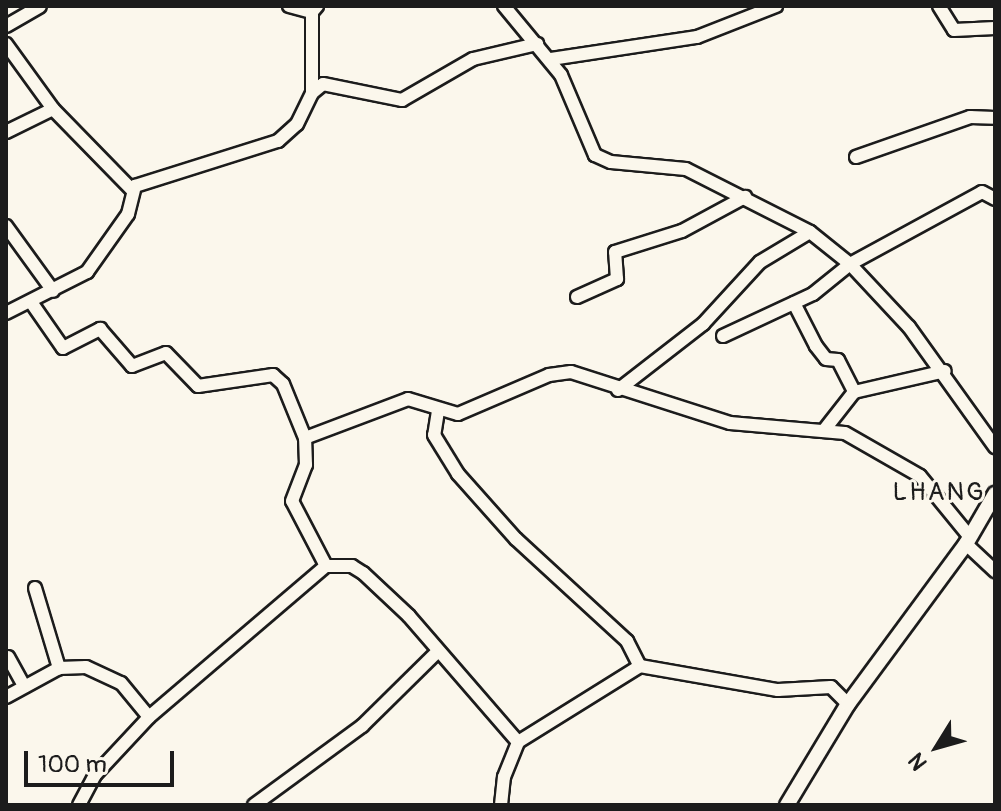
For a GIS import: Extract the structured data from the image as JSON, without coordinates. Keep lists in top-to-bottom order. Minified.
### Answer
{"districts":["LHANG"],"scale_bar":"100 m","north":"bottom left"}
